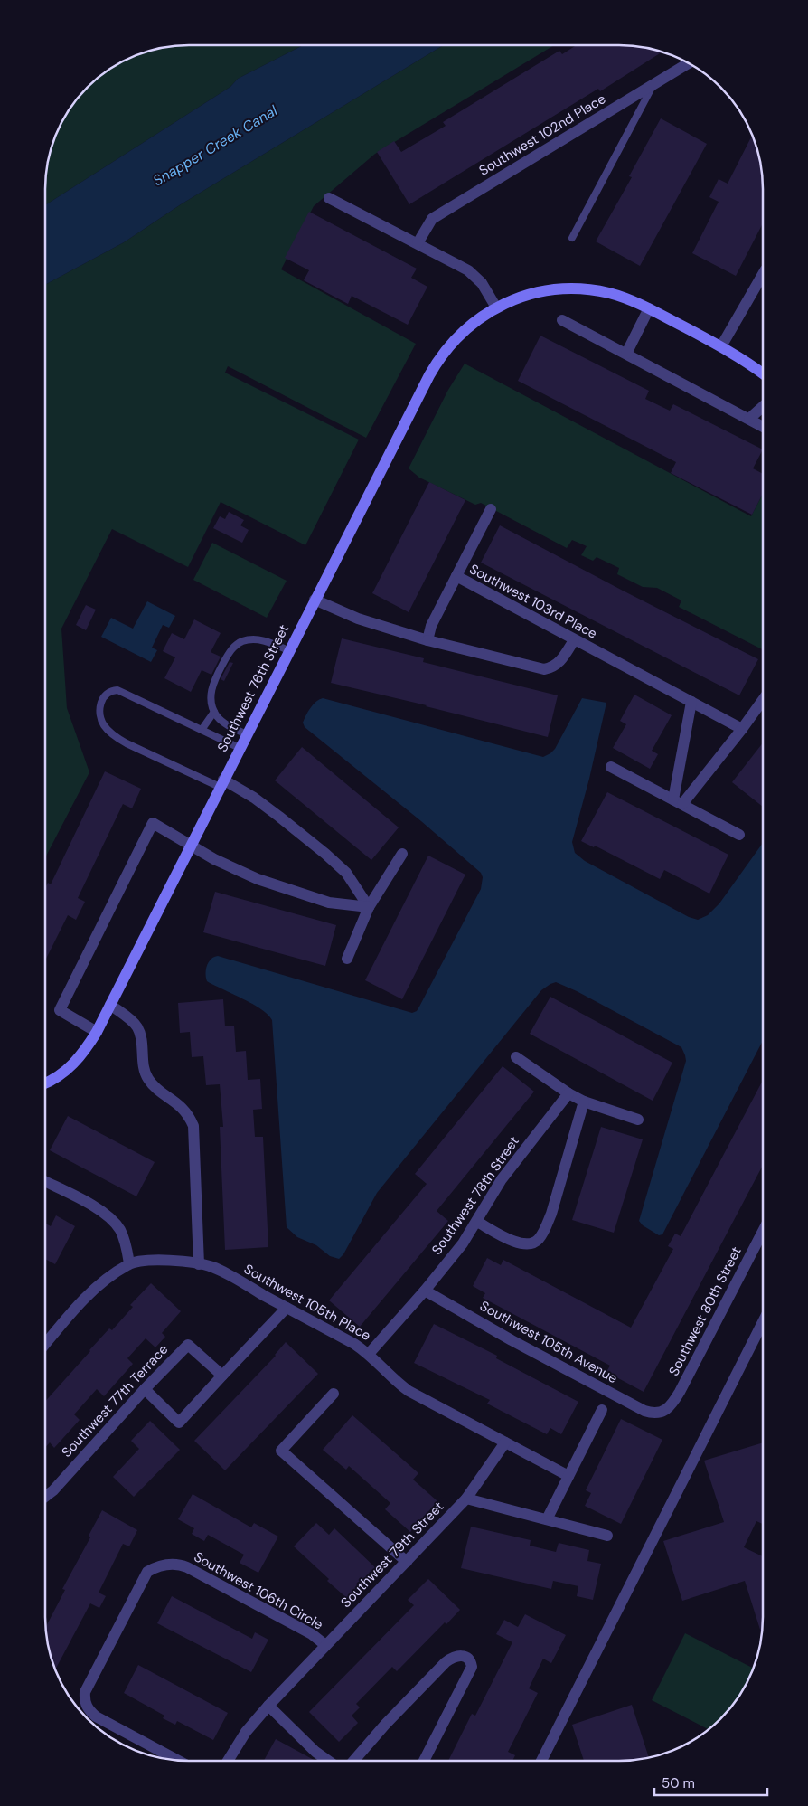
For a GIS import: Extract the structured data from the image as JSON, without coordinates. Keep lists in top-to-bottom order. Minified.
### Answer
{"streets":{"street":["Southwest 102nd Place","Southwest 103rd Place","Southwest 76th Street","Southwest 78th Street","Southwest 105th Place","Southwest 80th Street","Southwest 105th Avenue","Southwest 77th Terrace","Southwest 79th Street","Southwest 106th Circle"]},"crossings":[["Southwest 78th Street","Southwest 105th Place"],["Southwest 78th Street","Southwest 105th Avenue"],["Southwest 105th Place","Southwest 79th Street"],["Southwest 80th Street","Southwest 105th Avenue"],["Southwest 79th Street","Southwest 106th Circle"]],"water":["Snapper Creek Canal"],"scale_bar":"50 m"}
